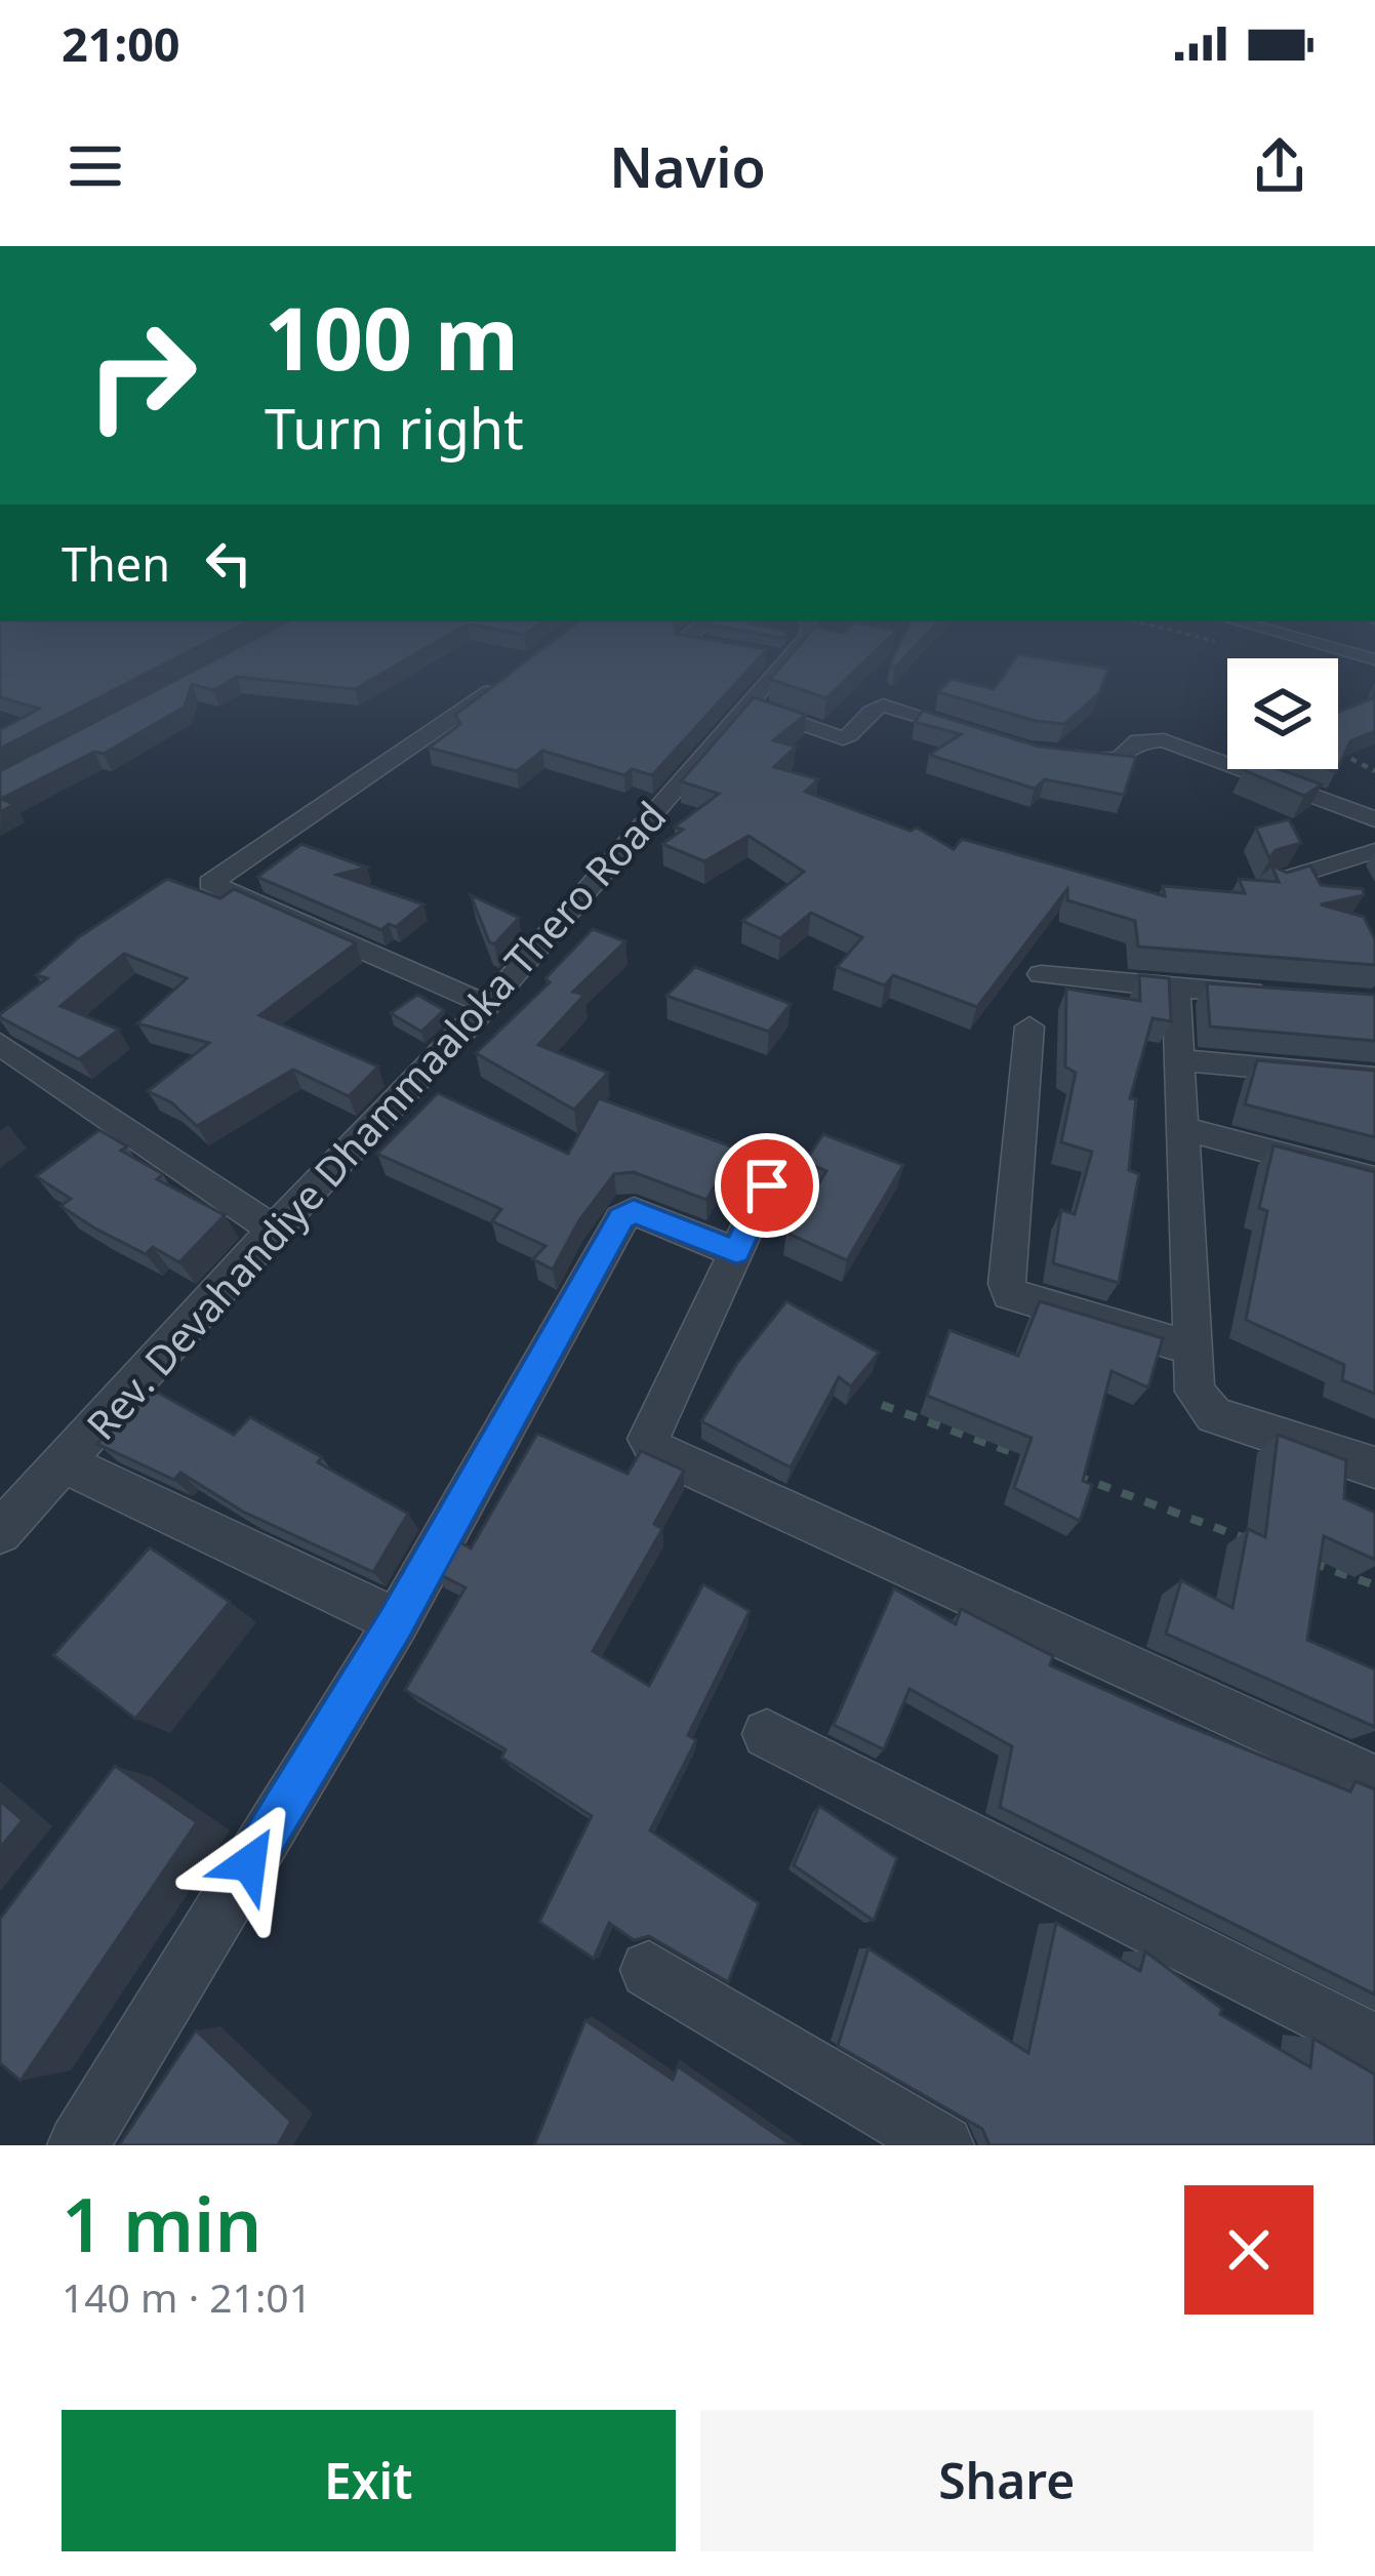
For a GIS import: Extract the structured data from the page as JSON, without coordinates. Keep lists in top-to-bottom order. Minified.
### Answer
{"streets":{"street":["Rev. Devahandiye Dhammaaloka Thero Road"]},"page":{"status":"21:00","header":"Navio","turn":["100 m","Turn right"],"then":"Then","heading":["1 min","140 m · 21:01"],"buttons":["Exit","Share"]}}
